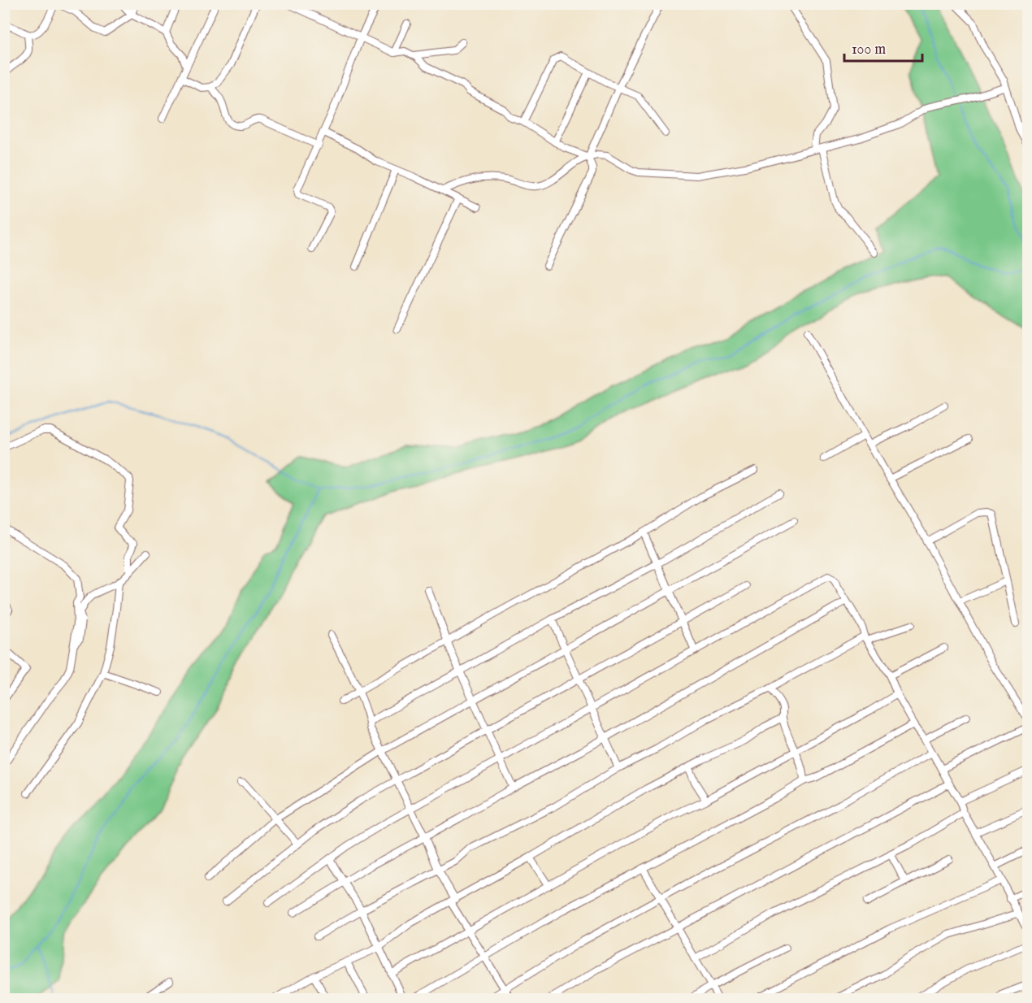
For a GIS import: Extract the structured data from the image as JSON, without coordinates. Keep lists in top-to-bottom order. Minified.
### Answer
{"scale_bar":"100 m"}
